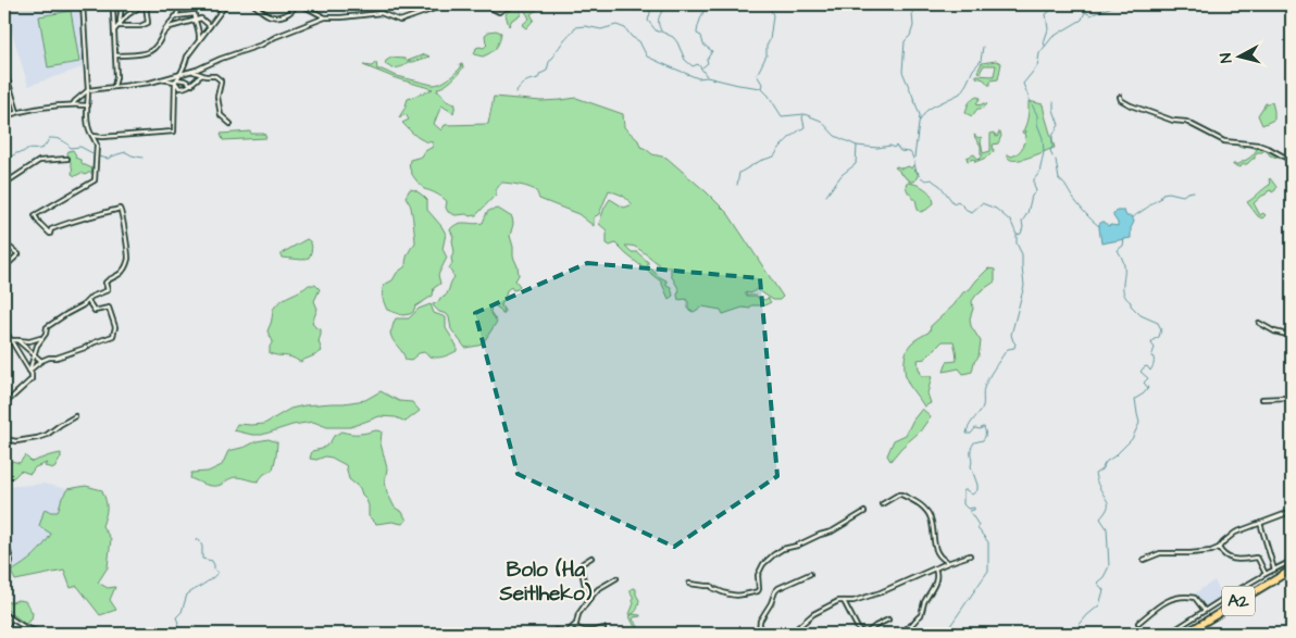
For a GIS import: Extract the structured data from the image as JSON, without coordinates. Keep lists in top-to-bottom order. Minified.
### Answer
{"streets":{"main road":["A2"]},"districts":["Bolo (Ha Seitlheko)"],"north":"left"}
